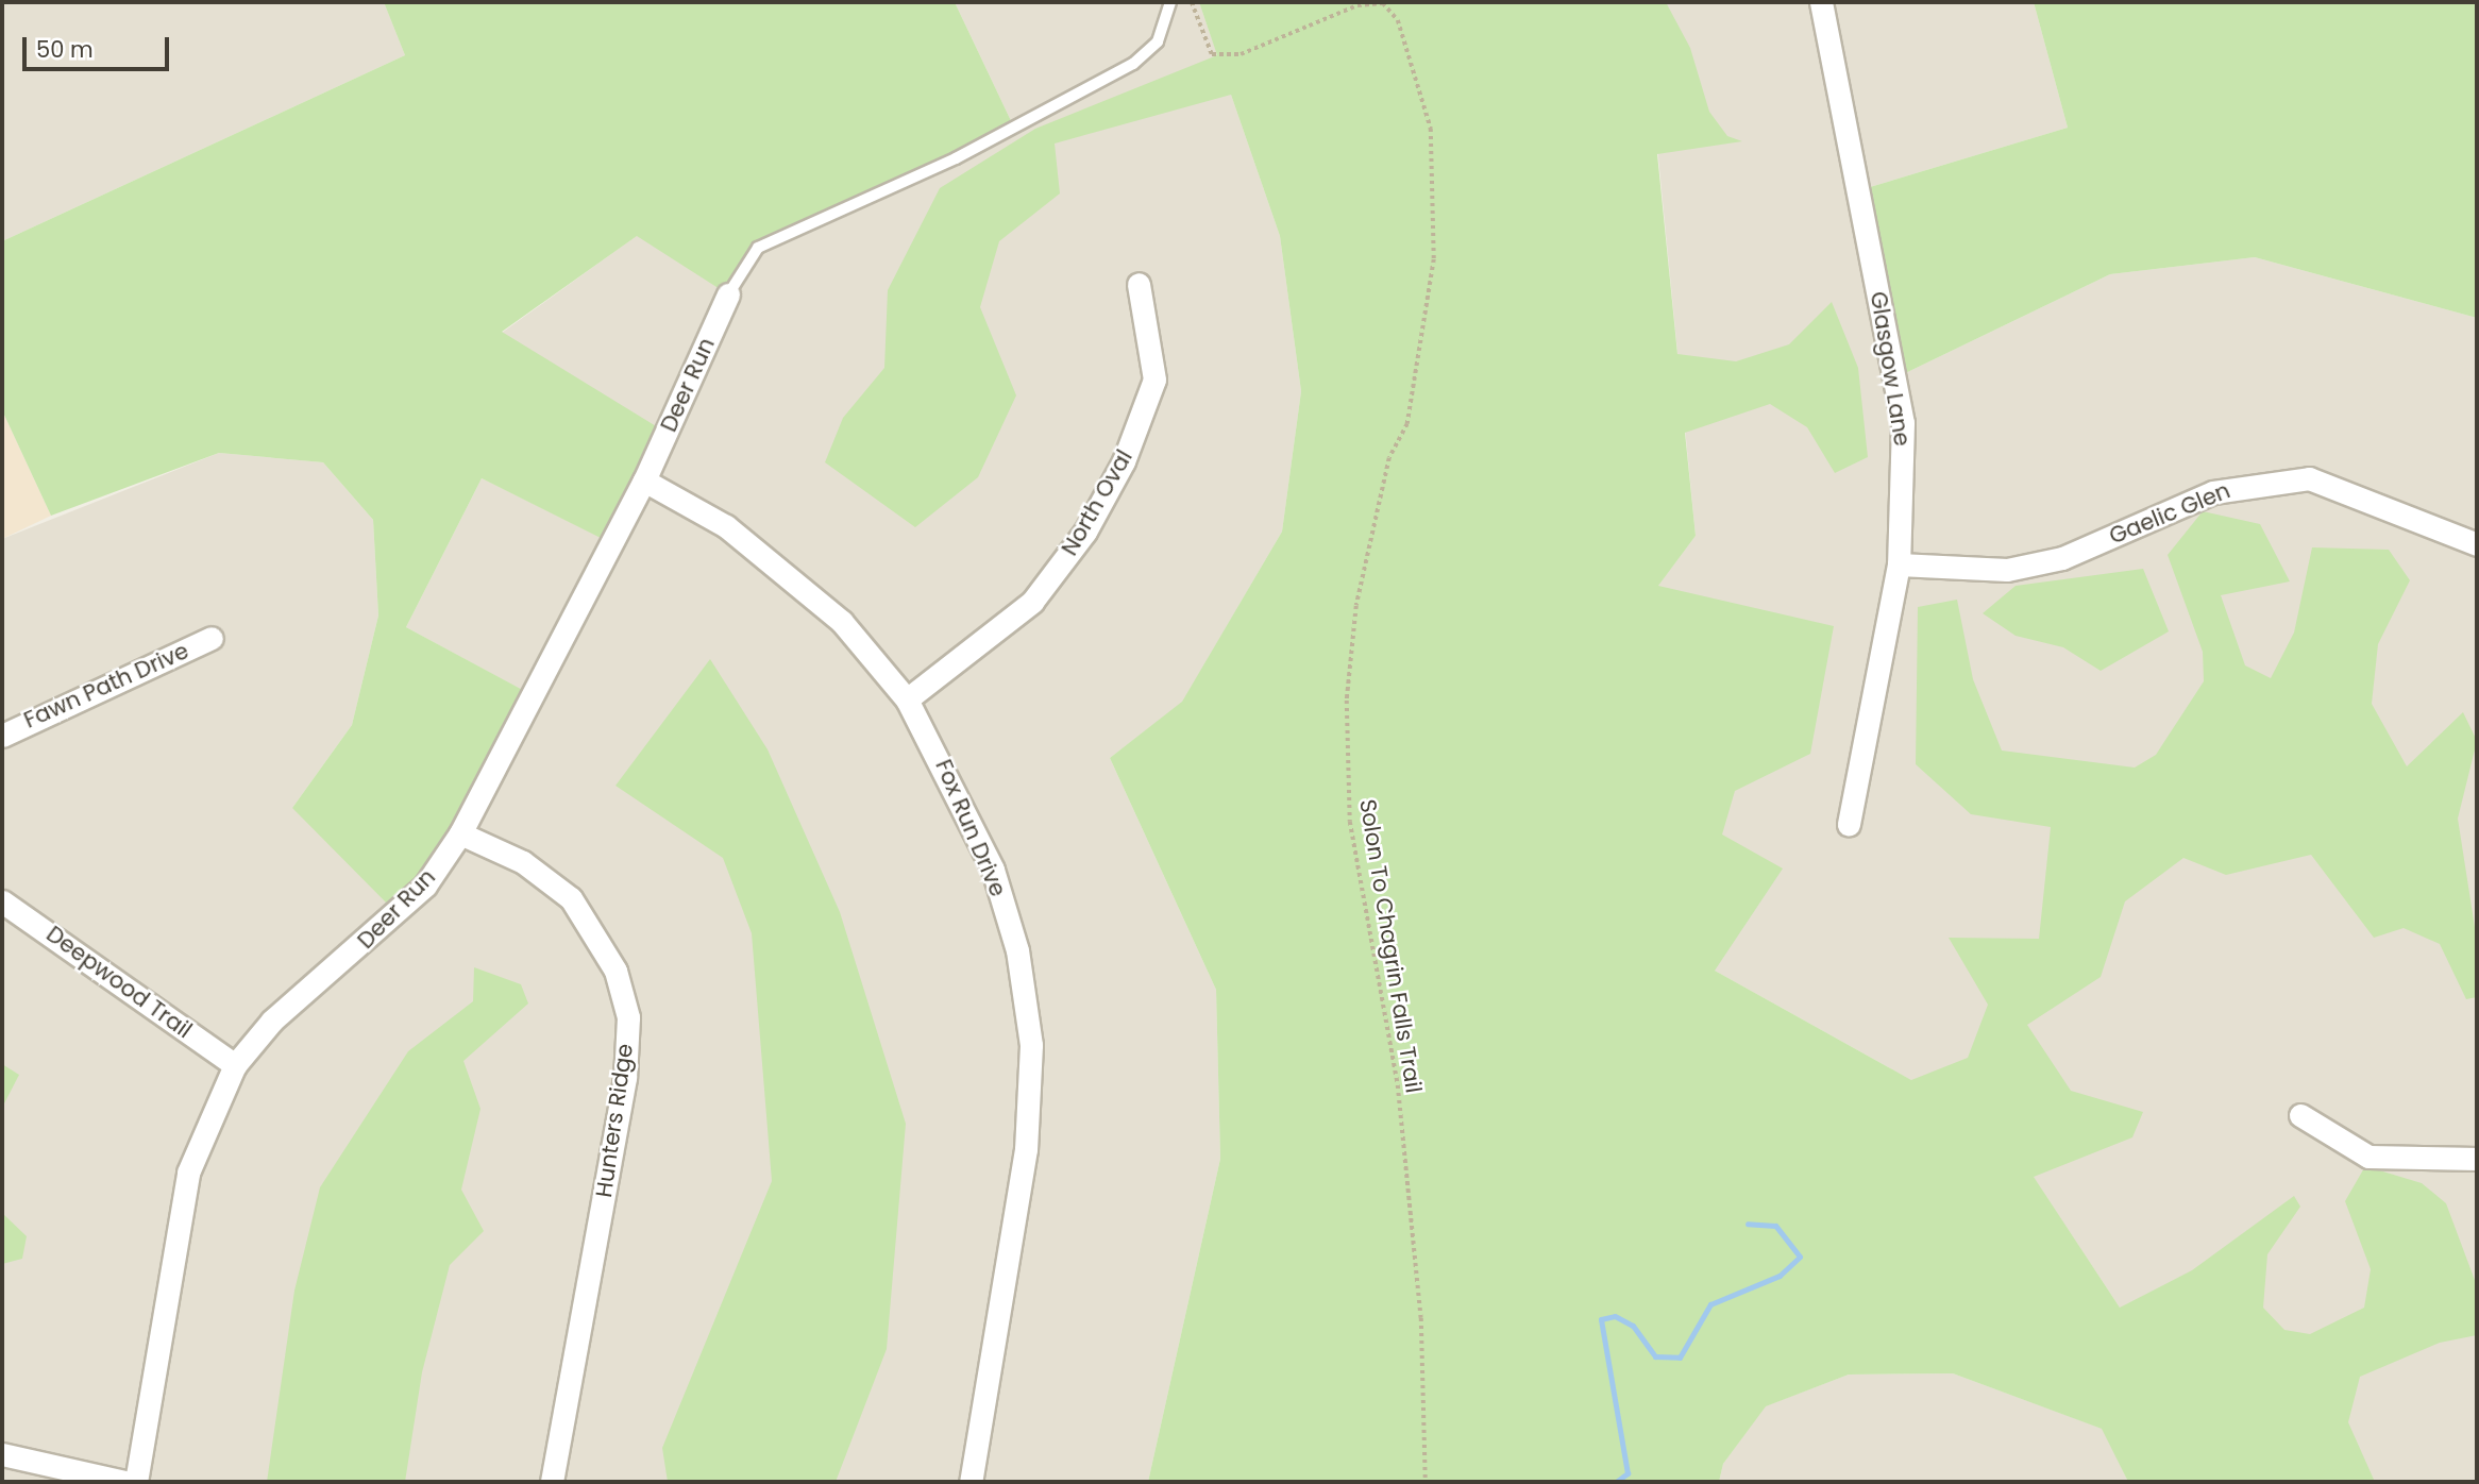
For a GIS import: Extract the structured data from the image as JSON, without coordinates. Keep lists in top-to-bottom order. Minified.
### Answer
{"streets":{"street":["Glasgow Lane","Deer Run","North Oval","Gaelic Glen","Fawn Path Drive","Fox Run Drive","Deepwood Trail","Hunters Ridge"],"path":["Solon To Chagrin Falls Trail"]},"crossings":[["Glasgow Lane","Gaelic Glen"],["Deer Run","Fox Run Drive"],["Deer Run","Deepwood Trail"],["Deer Run","Hunters Ridge"],["North Oval","Fox Run Drive"]],"scale_bar":"50 m"}
